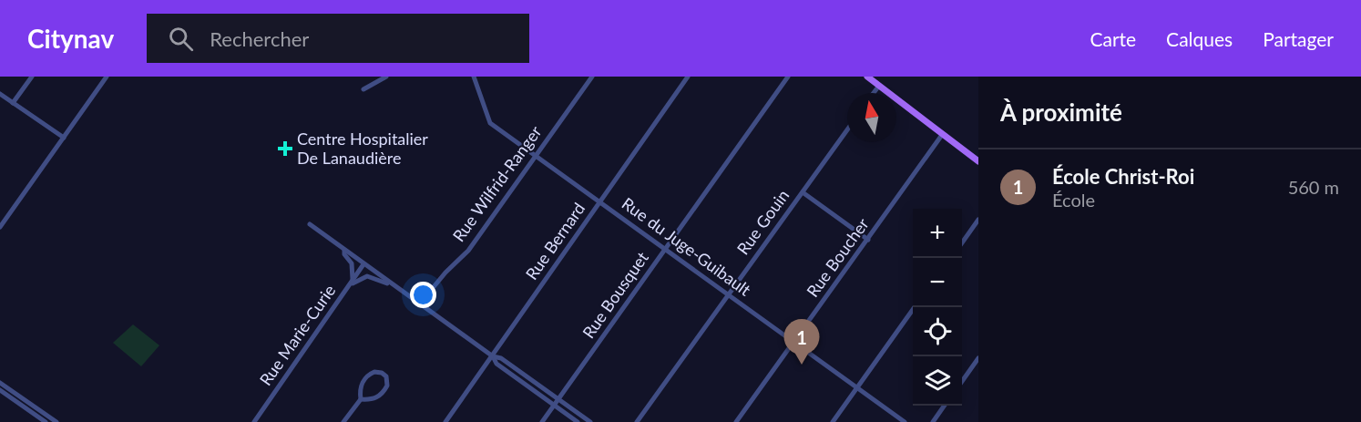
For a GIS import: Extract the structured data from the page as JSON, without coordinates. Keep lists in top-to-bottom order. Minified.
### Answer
{"streets":{"street":["Rue Wilfrid-Ranger","Rue Gouin","Rue Bernard","Rue du Juge-Guibault","Rue Boucher","Rue Bousquet","Rue Marie-Curie"]},"crossings":[["Rue Wilfrid-Ranger","Rue du Juge-Guibault"],["Rue Gouin","Rue du Juge-Guibault"],["Rue Bernard","Rue du Juge-Guibault"],["Rue du Juge-Guibault","Rue Boucher"],["Rue du Juge-Guibault","Rue Bousquet"]],"places":{"health":["Centre Hospitalier De Lanaudière"]},"north":"top","page":{"header":"Citynav","search":"Rechercher","nav":["Carte","Calques","Partager"],"heading":"À proximité","list":[{"mark":"1","name":"École Christ-Roi","note":"École","value":"560 m"}],"map_buttons":["+","−"],"pins":"1"}}
